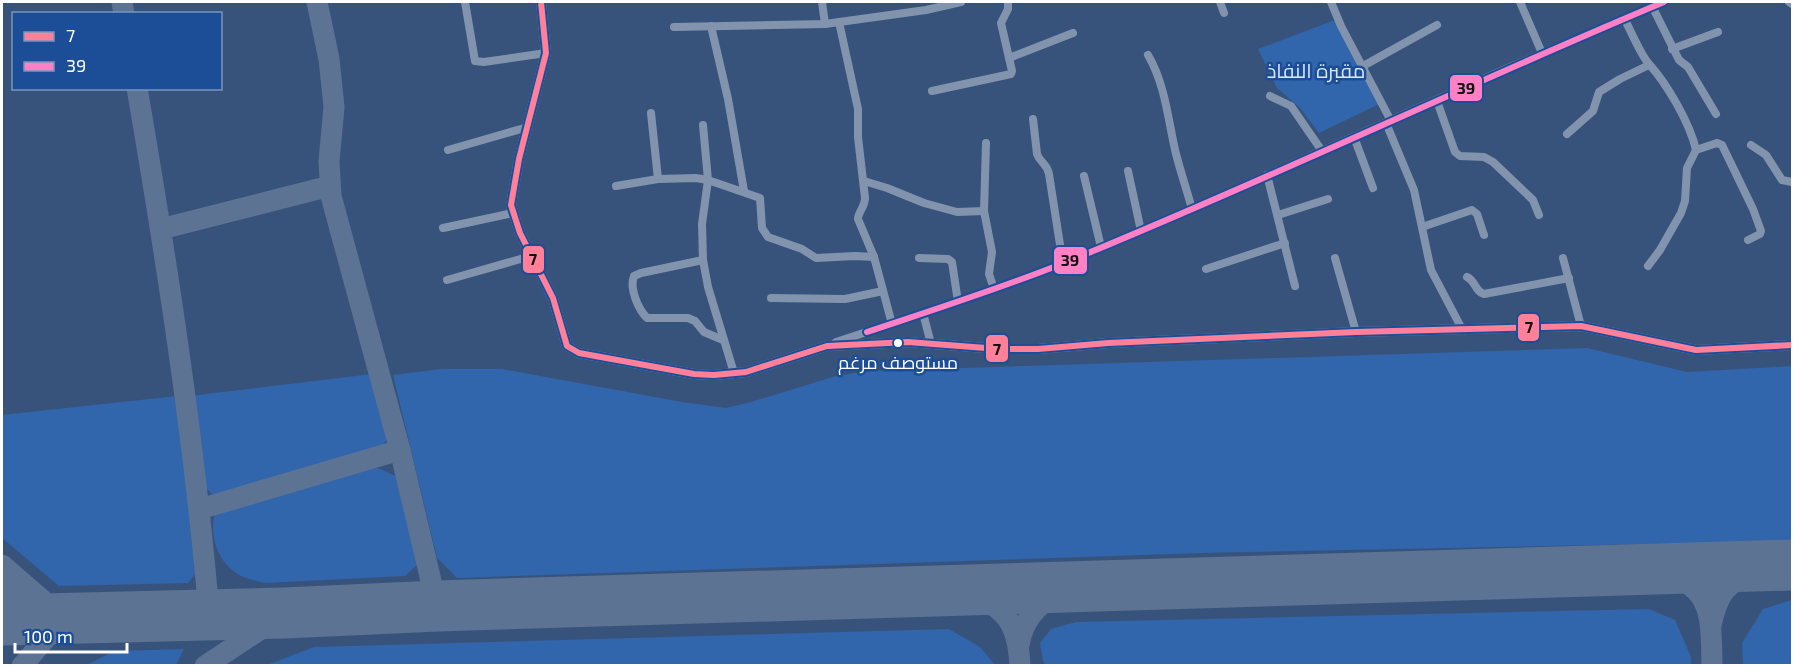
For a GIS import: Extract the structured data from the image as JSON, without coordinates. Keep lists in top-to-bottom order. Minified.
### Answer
{"parks":["مقبرة النفاذ"],"places":["مستوصف مرغم"],"lines":["transit line 7","transit line 39"],"legend":["7","39"],"scale_bar":"100 m"}
